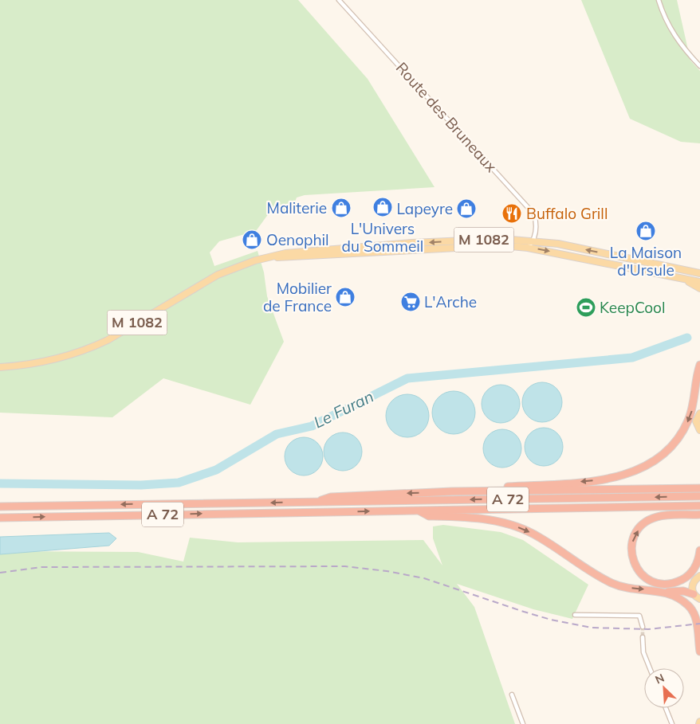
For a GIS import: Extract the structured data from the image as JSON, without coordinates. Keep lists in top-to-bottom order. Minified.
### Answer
{"streets":{"highway":["A 72"],"main road":["M 1082"],"street":["Route des Bruneaux"]},"crossings":[["Route des Bruneaux","M 1082"]],"water":["Le Furan"],"places":{"shop":["L'Univers du Sommeil","Maliterie","Lapeyre","La Maison d'Ursule","Oenophil","Mobilier de France"],"restaurant":["Buffalo Grill"],"supermarket":["L'Arche"],"sports":["KeepCool"]},"north":"top left"}
